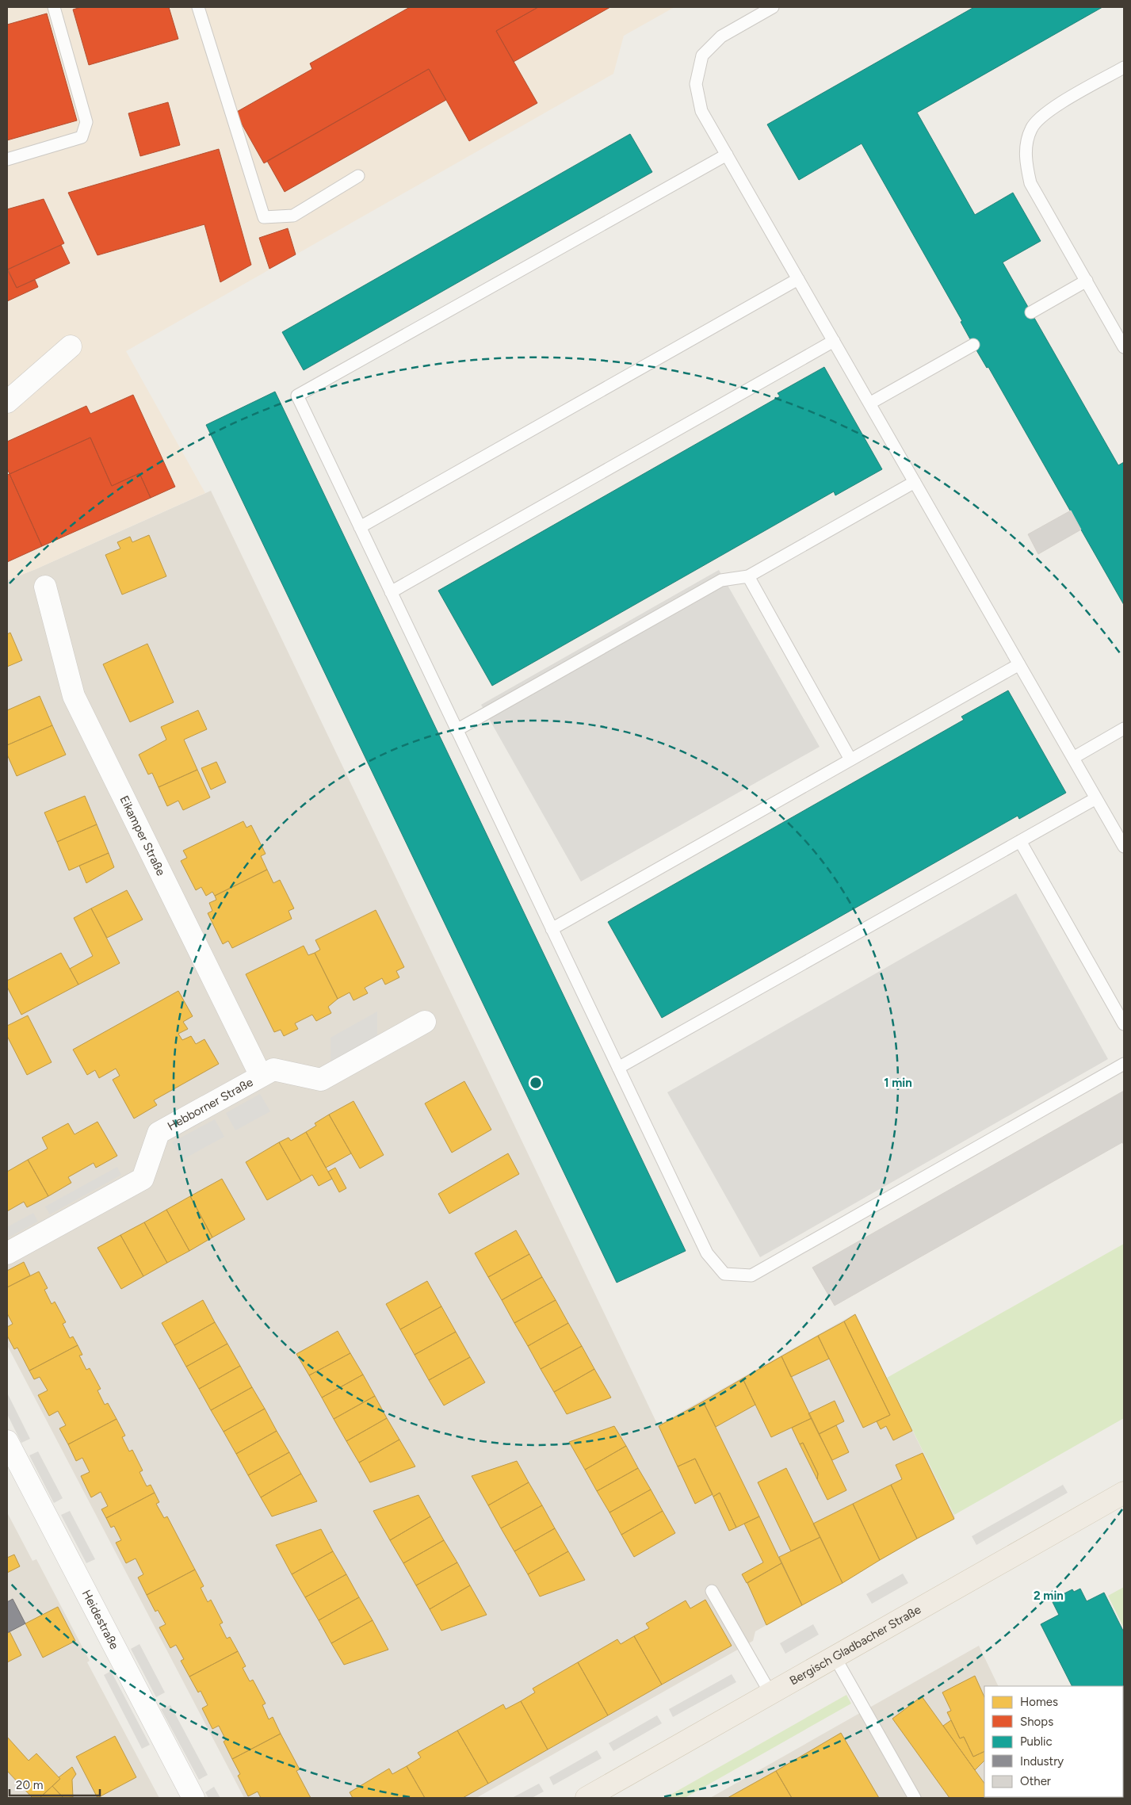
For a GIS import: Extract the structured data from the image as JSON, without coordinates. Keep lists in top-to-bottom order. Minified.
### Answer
{"streets":{"main road":["Bergisch Gladbacher Straße"],"street":["Eikamper Straße","Hebborner Straße","Heidestraße"]},"crossings":[["Eikamper Straße","Hebborner Straße"]],"legend":["Homes","Shops","Public","Industry","Other"],"scale_bar":"20 m","rings":["1 min","2 min"]}
